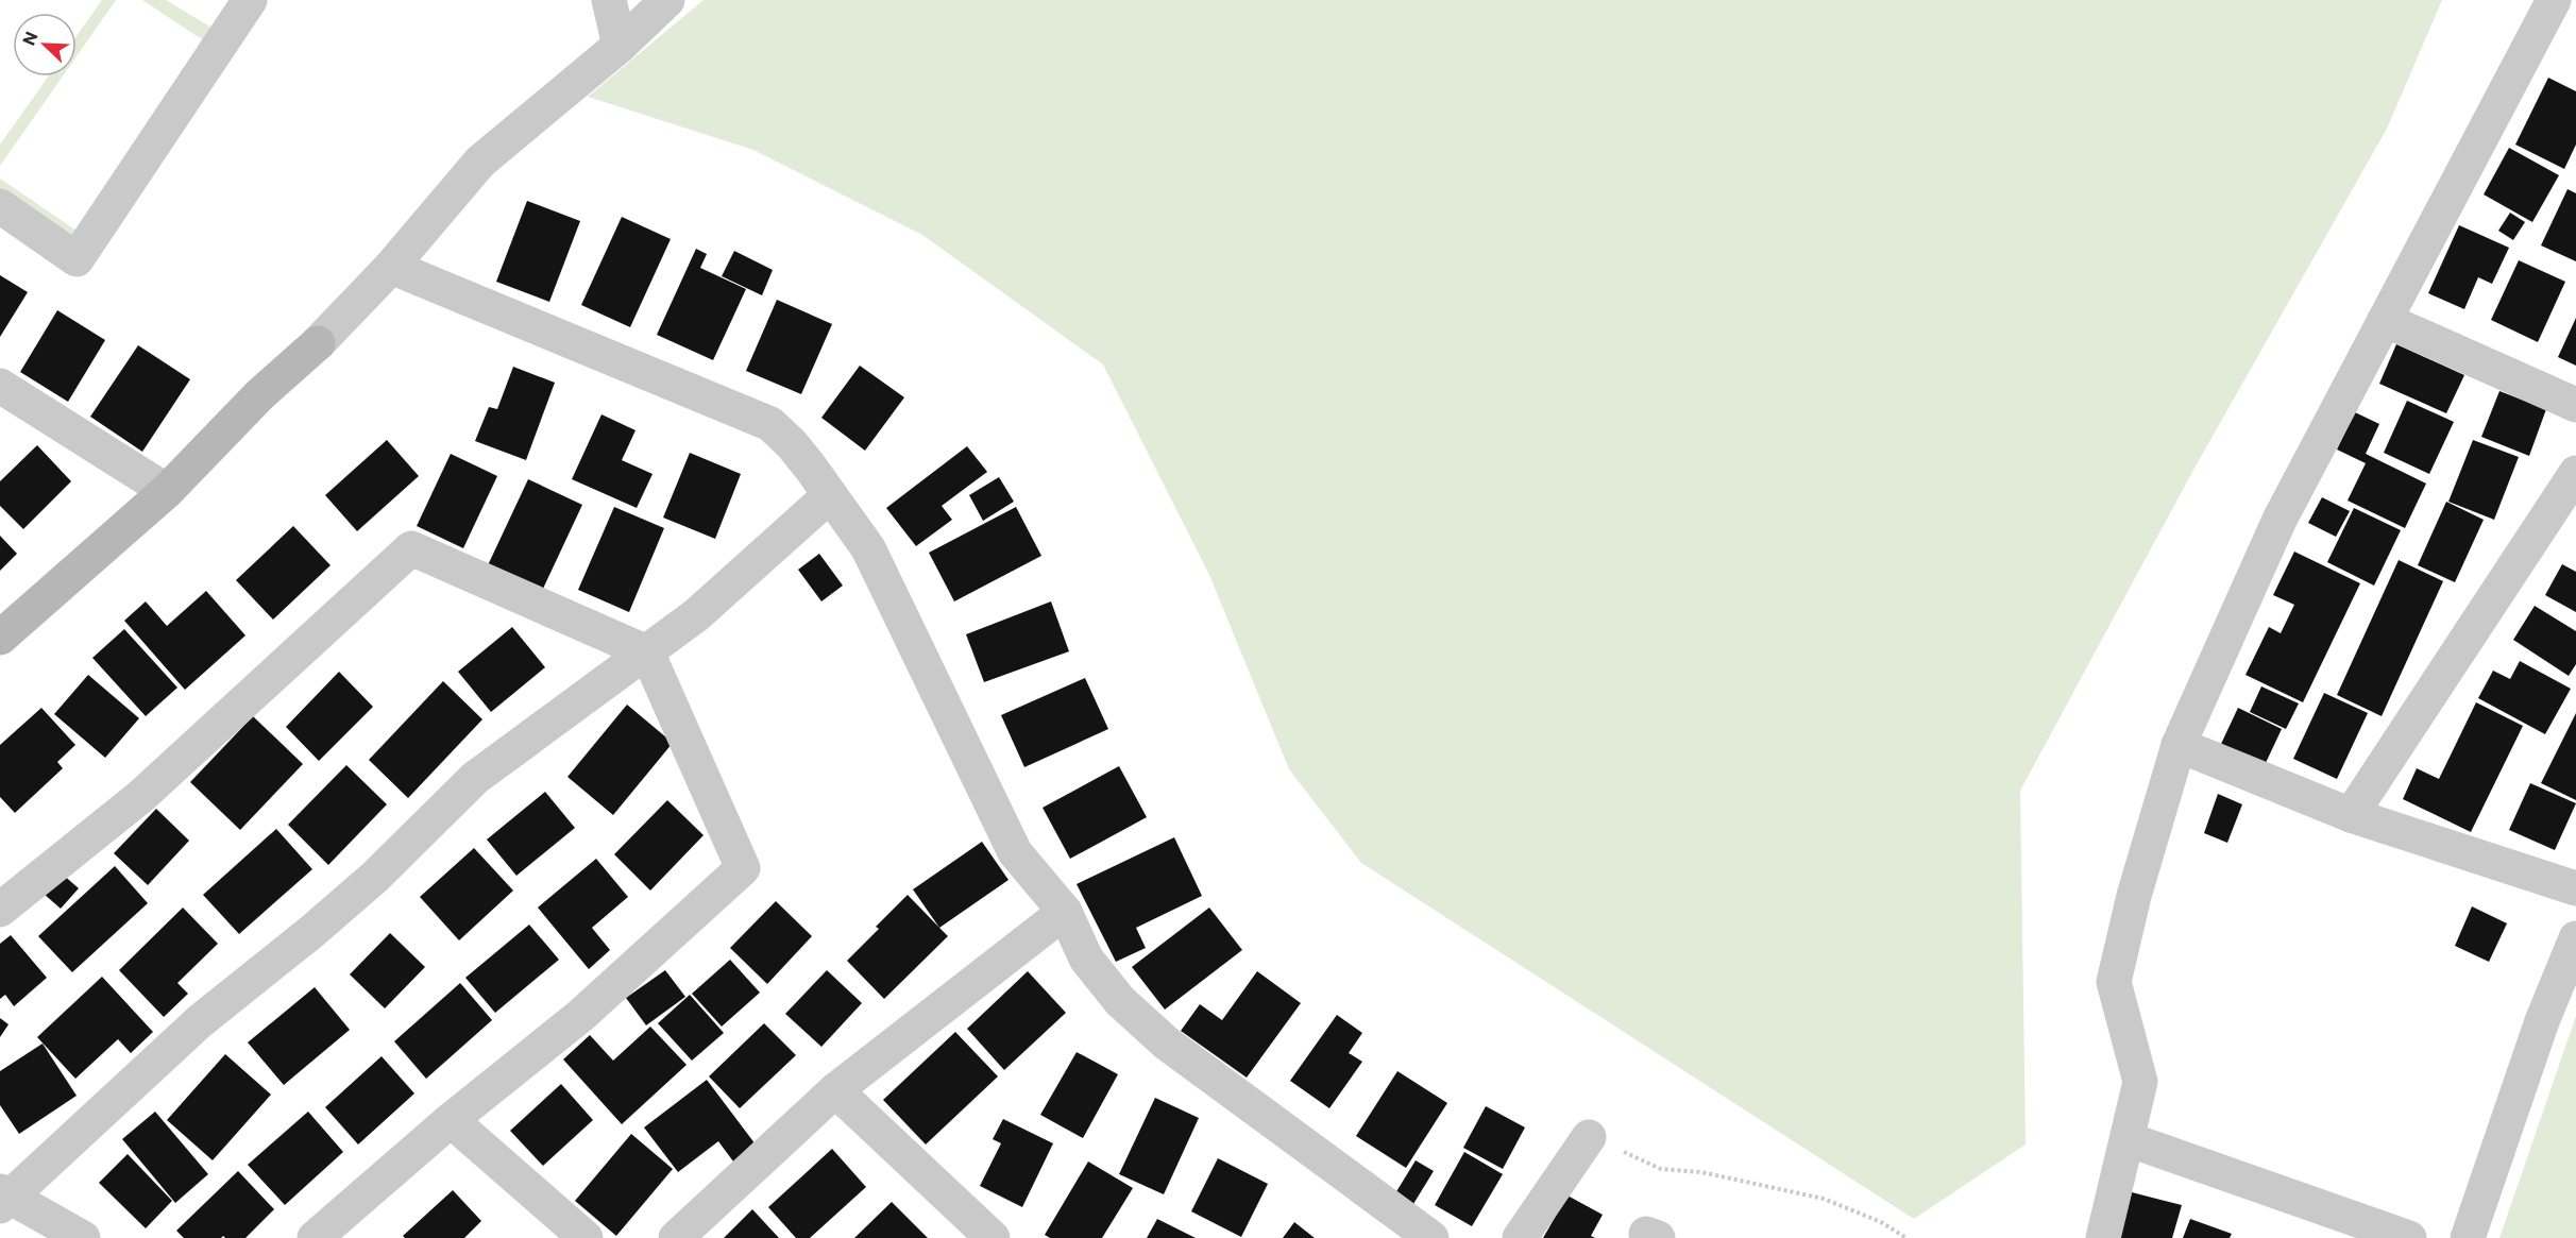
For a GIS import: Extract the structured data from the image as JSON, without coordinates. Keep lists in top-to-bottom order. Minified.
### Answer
{"north":"top left"}
